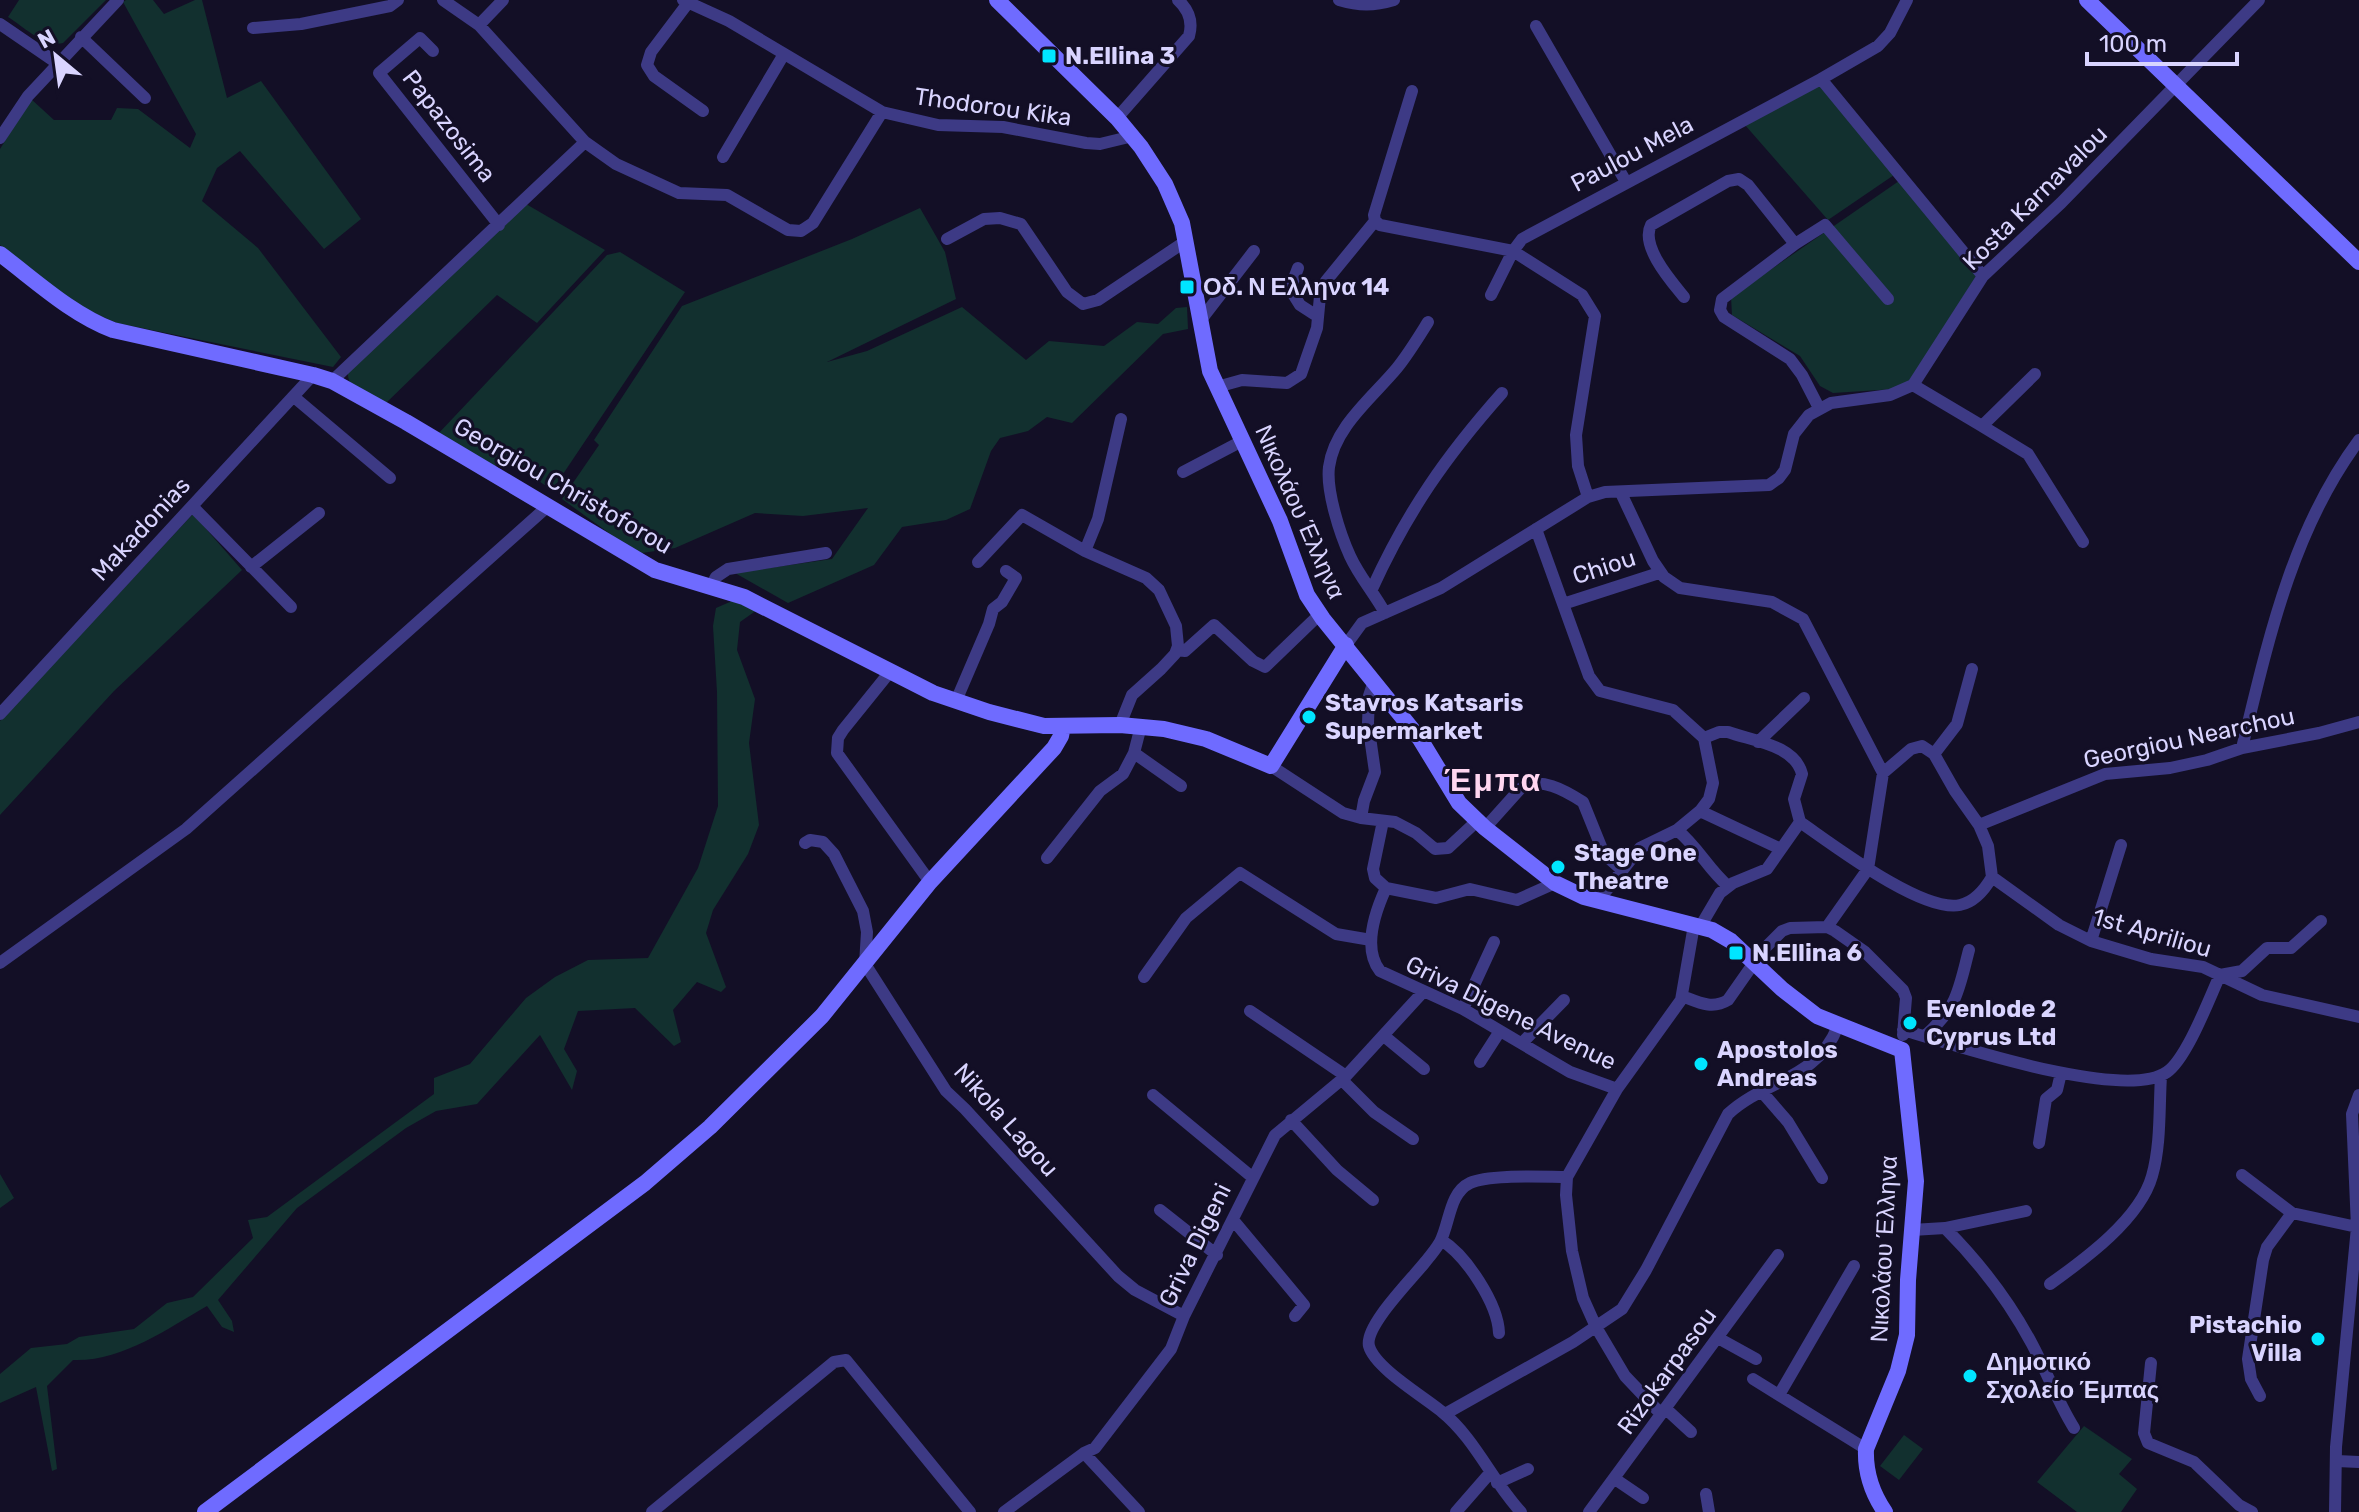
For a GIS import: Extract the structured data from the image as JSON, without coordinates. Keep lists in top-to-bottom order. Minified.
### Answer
{"streets":{"street":["Thodorou Kika","Papazosima","Paulou Mela","Kosta Karnavalou","Georgiou Christoforou","Νικολάου Έλληνα","Makadonias","Chiou","Georgiou Nearchou","1st Apriliou","Griva Digene Avenue","Nikola Lagou","Griva Digeni","Rizokarpasou"]},"crossings":[["Thodorou Kika","Νικολάου Έλληνα"],["Georgiou Christoforou","Νικολάου Έλληνα"],["Georgiou Christoforou","Makadonias"],["Griva Digene Avenue","Griva Digeni"],["Nikola Lagou","Griva Digeni"]],"districts":["Έμπα"],"places":{"transit":["N.Ellina 3","Οδ. Ν Ελληνα 14","N.Ellina 6"],"other":["Stavros Katsaris Supermarket","Stage One Theatre","Evenlode 2 Cyprus Ltd","Apostolos Andreas","Pistachio Villa","Δημοτικό Σχολείο Έμπας"]},"scale_bar":"100 m","north":"top left"}
